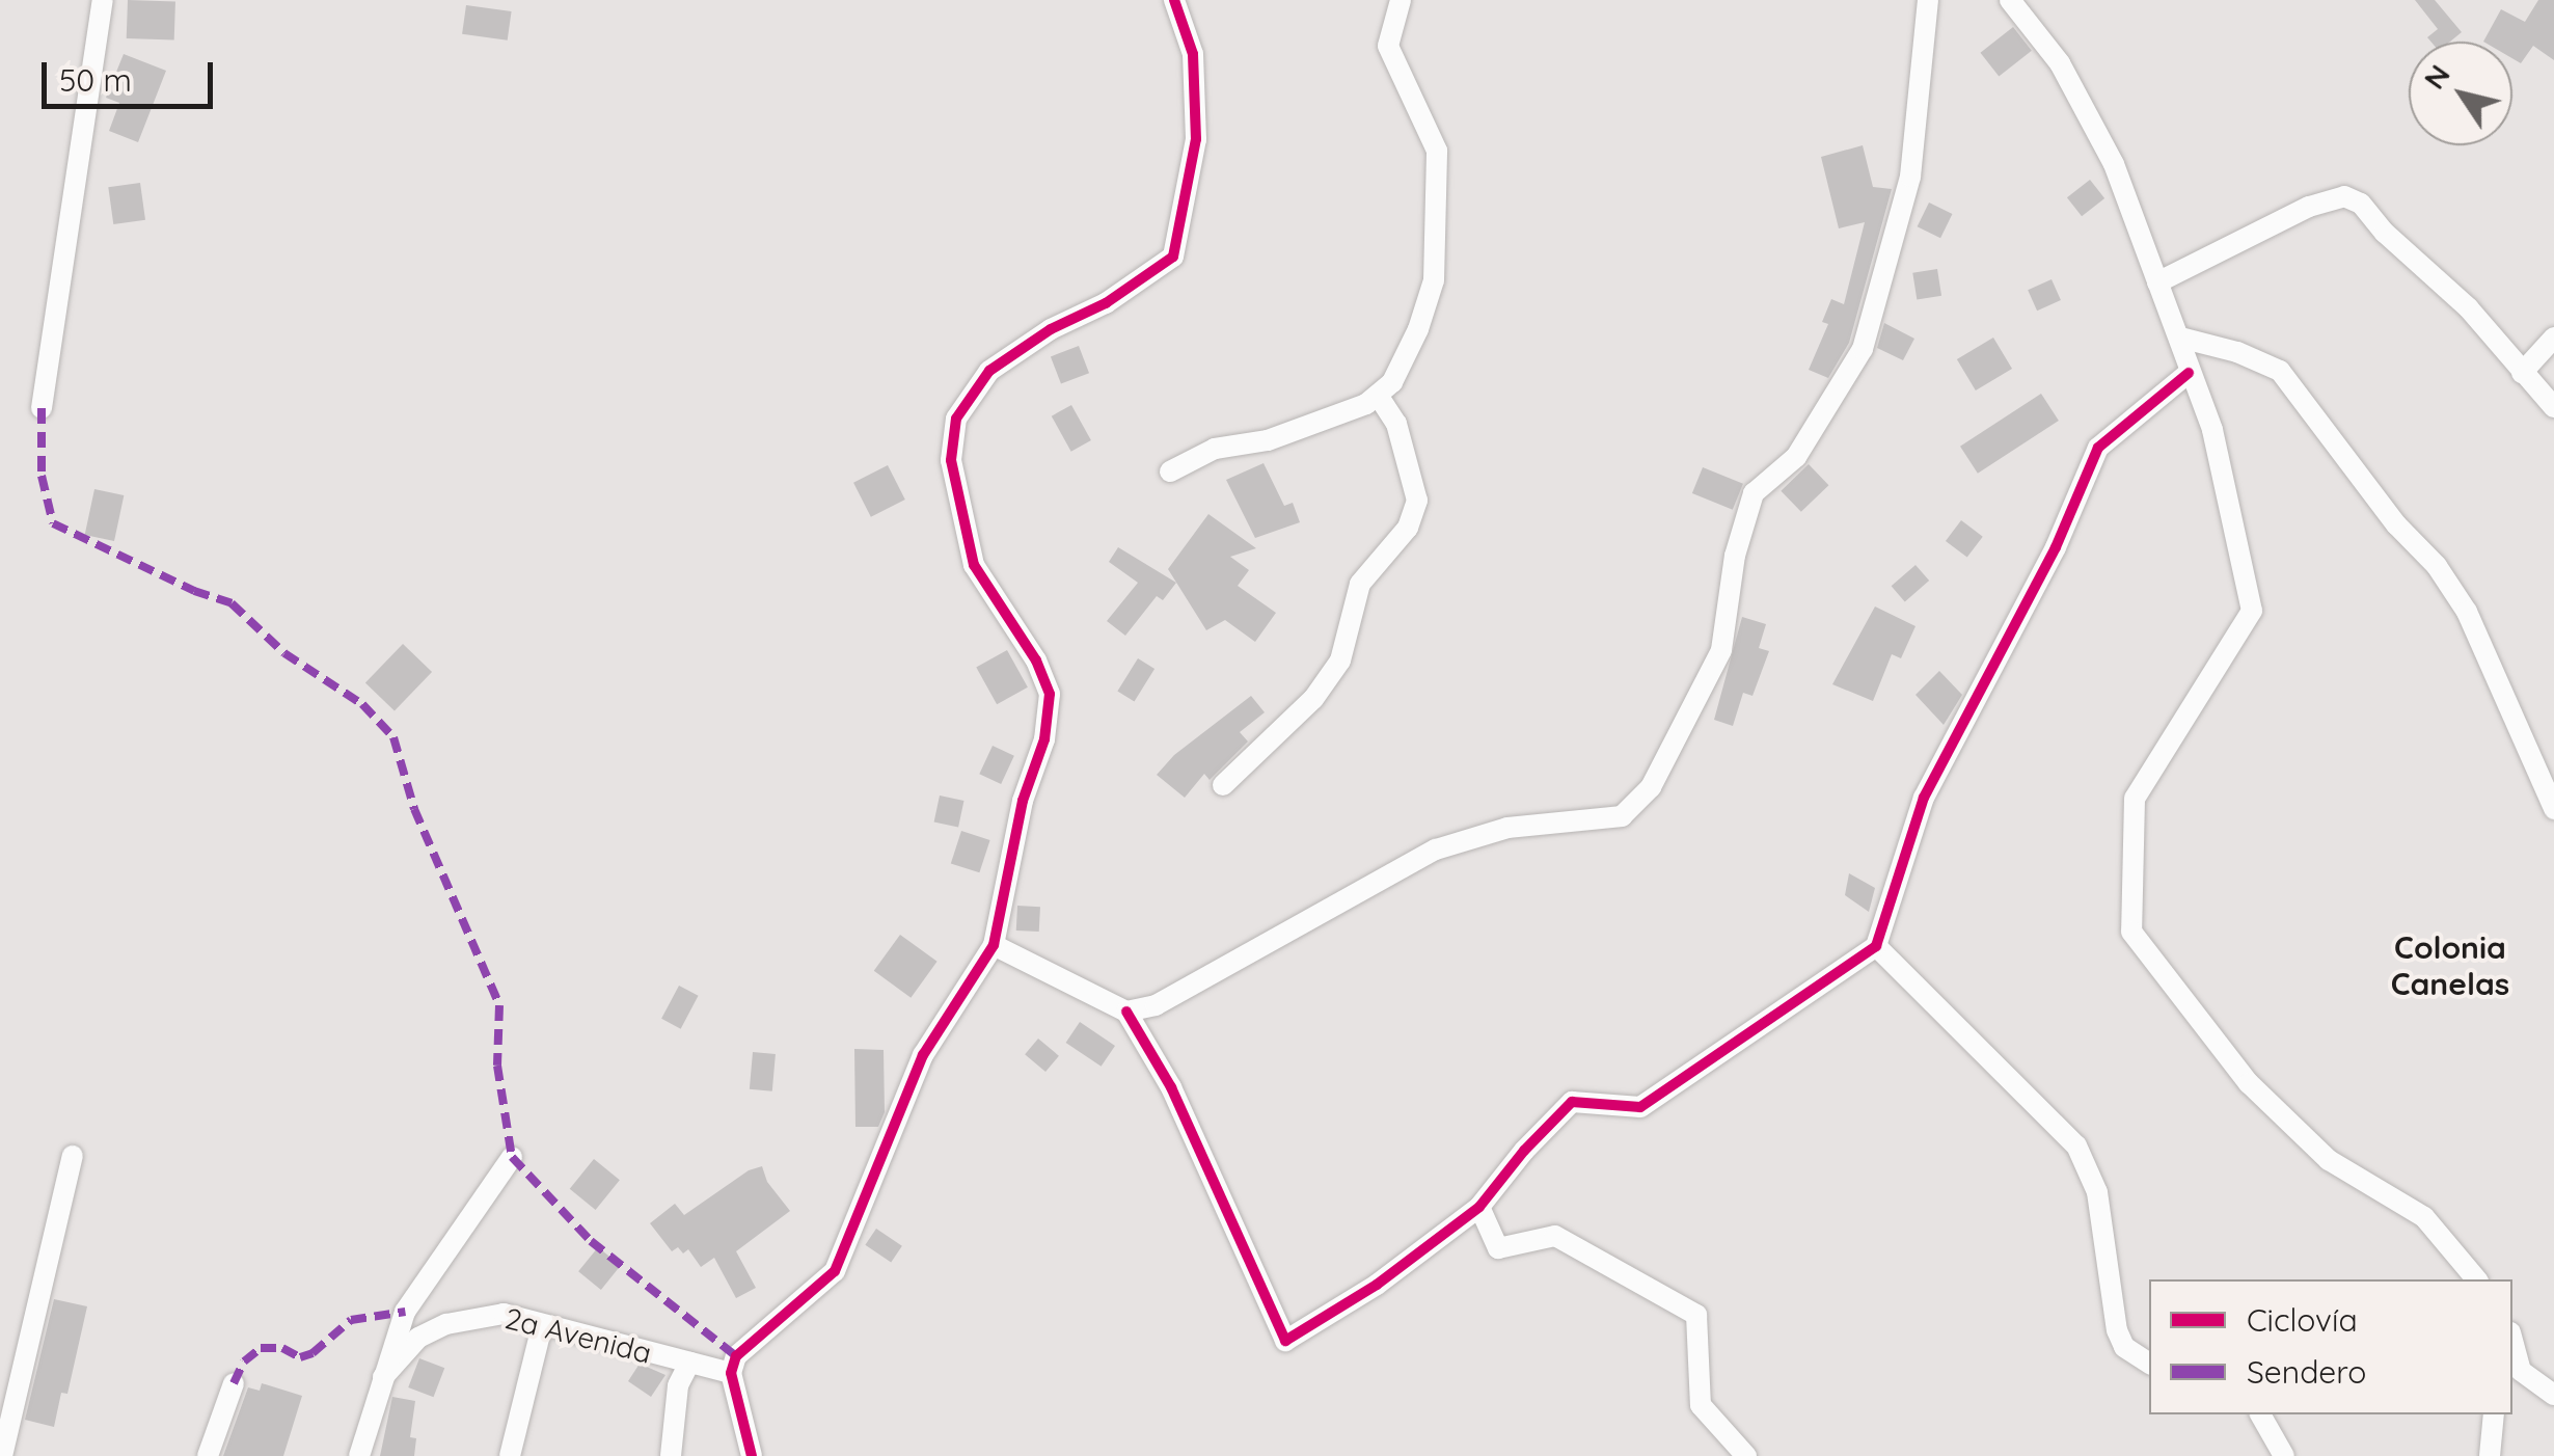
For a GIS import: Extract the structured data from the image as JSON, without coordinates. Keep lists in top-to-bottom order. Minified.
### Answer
{"streets":{"street":["2a Avenida"]},"districts":["Colonia Canelas"],"legend":["Ciclovía","Sendero"],"scale_bar":"50 m","north":"top left"}
